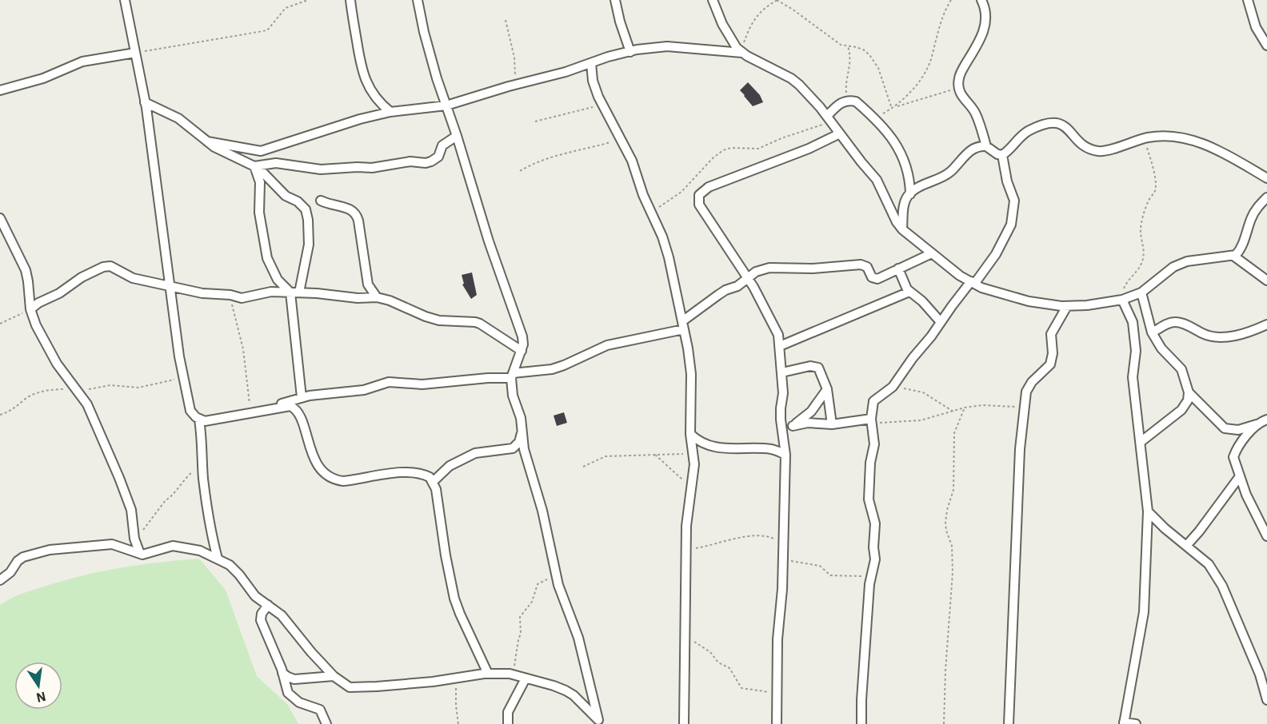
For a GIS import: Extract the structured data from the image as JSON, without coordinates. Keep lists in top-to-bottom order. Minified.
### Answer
{"north":"bottom"}
